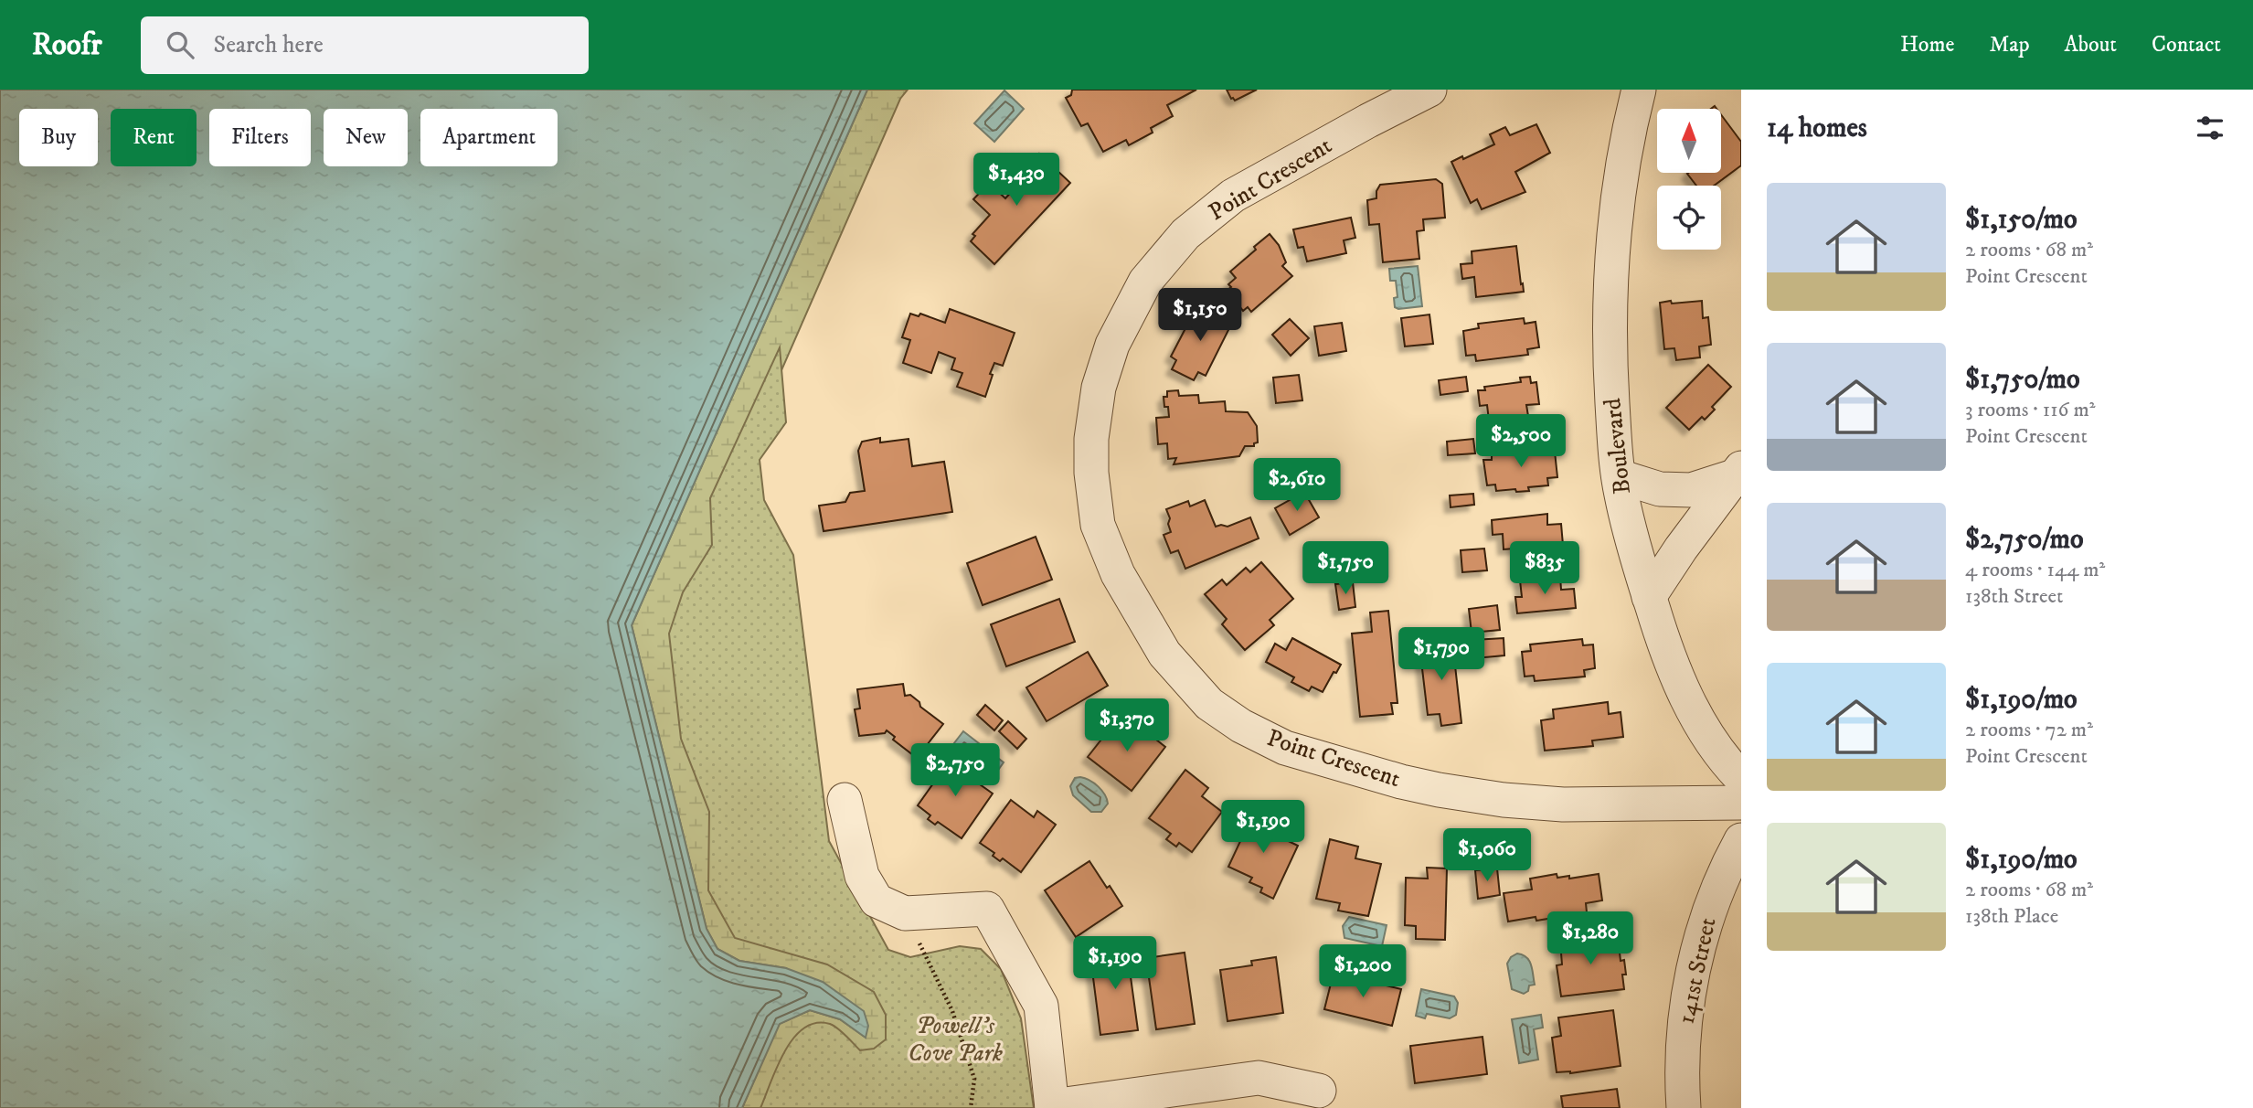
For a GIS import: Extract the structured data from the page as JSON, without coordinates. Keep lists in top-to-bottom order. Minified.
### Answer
{"streets":{"street":["Point Crescent","Boulevard","141st Street"]},"parks":["Powell's Cove Park"],"north":"top","page":{"header":"Roofr","search":"Search here","nav":["Home","Map","About","Contact"],"heading":"14 homes","chip":["Buy","Rent","Filters","New","Apartment"],"price":["$1,430","$1,150","$2,500","$2,610","$1,750","$835","$1,790","$1,370","$2,750","$1,190","$1,060","$1,280","$1,190","$1,200"],"list":[{"name":"$1,150/mo","note":"2 rooms · 68 m² · Point Crescent"},{"name":"$1,750/mo","note":"3 rooms · 116 m² · Point Crescent"},{"name":"$2,750/mo","note":"4 rooms · 144 m² · 138th Street"},{"name":"$1,190/mo","note":"2 rooms · 72 m² · Point Crescent"},{"name":"$1,190/mo","note":"2 rooms · 68 m² · 138th Place"}]}}
